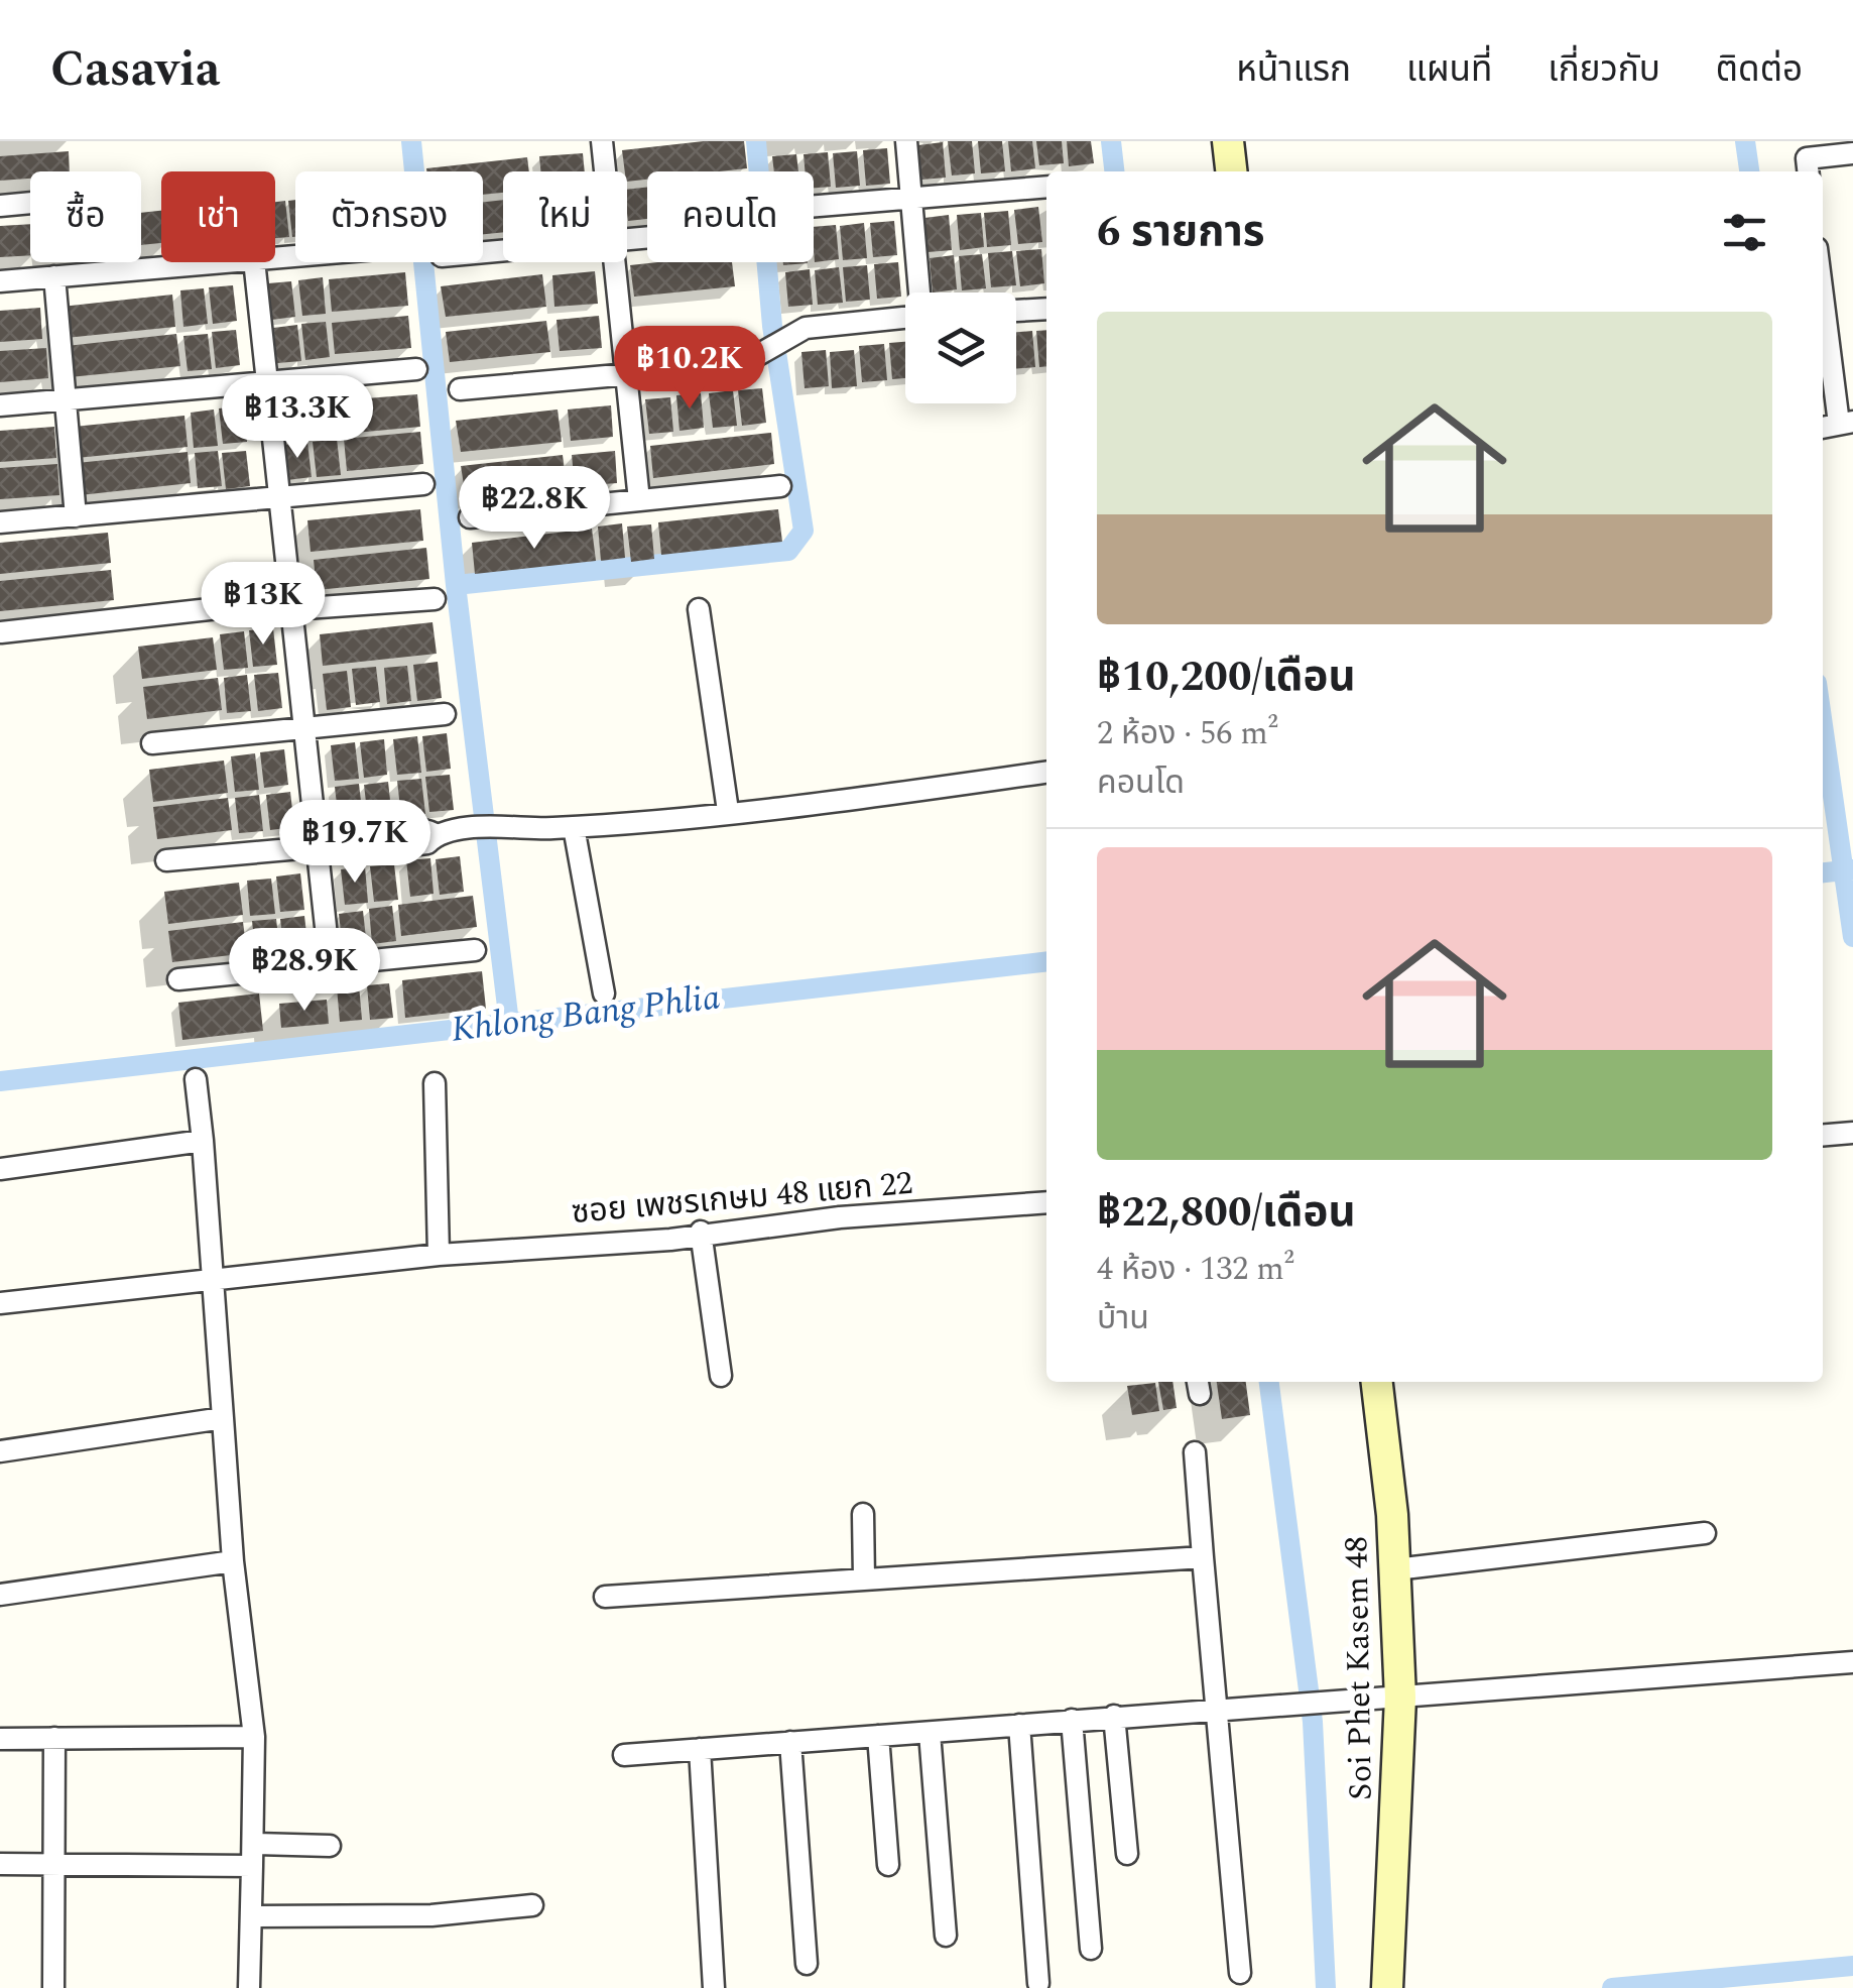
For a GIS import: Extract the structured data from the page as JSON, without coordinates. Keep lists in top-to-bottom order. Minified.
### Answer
{"streets":{"street":["ซอย เพชรเกษม 48 แยก 22","Soi Phet Kasem 48"]},"water":["Khlong Bang Phlia"],"page":{"header":"Casavia","nav":["หน้าแรก","แผนที่","เกี่ยวกับ","ติดต่อ"],"chip":["ซื้อ","เช่า","ตัวกรอง","ใหม่","คอนโด"],"heading":"6 รายการ","list":[{"name":"฿10,200/เดือน","note":"2 ห้อง · 56 m² · คอนโด"},{"name":"฿22,800/เดือน","note":"4 ห้อง · 132 m² · บ้าน"}],"price":["฿10.2K","฿13.3K","฿22.8K","฿13K","฿19.7K","฿28.9K"]}}
